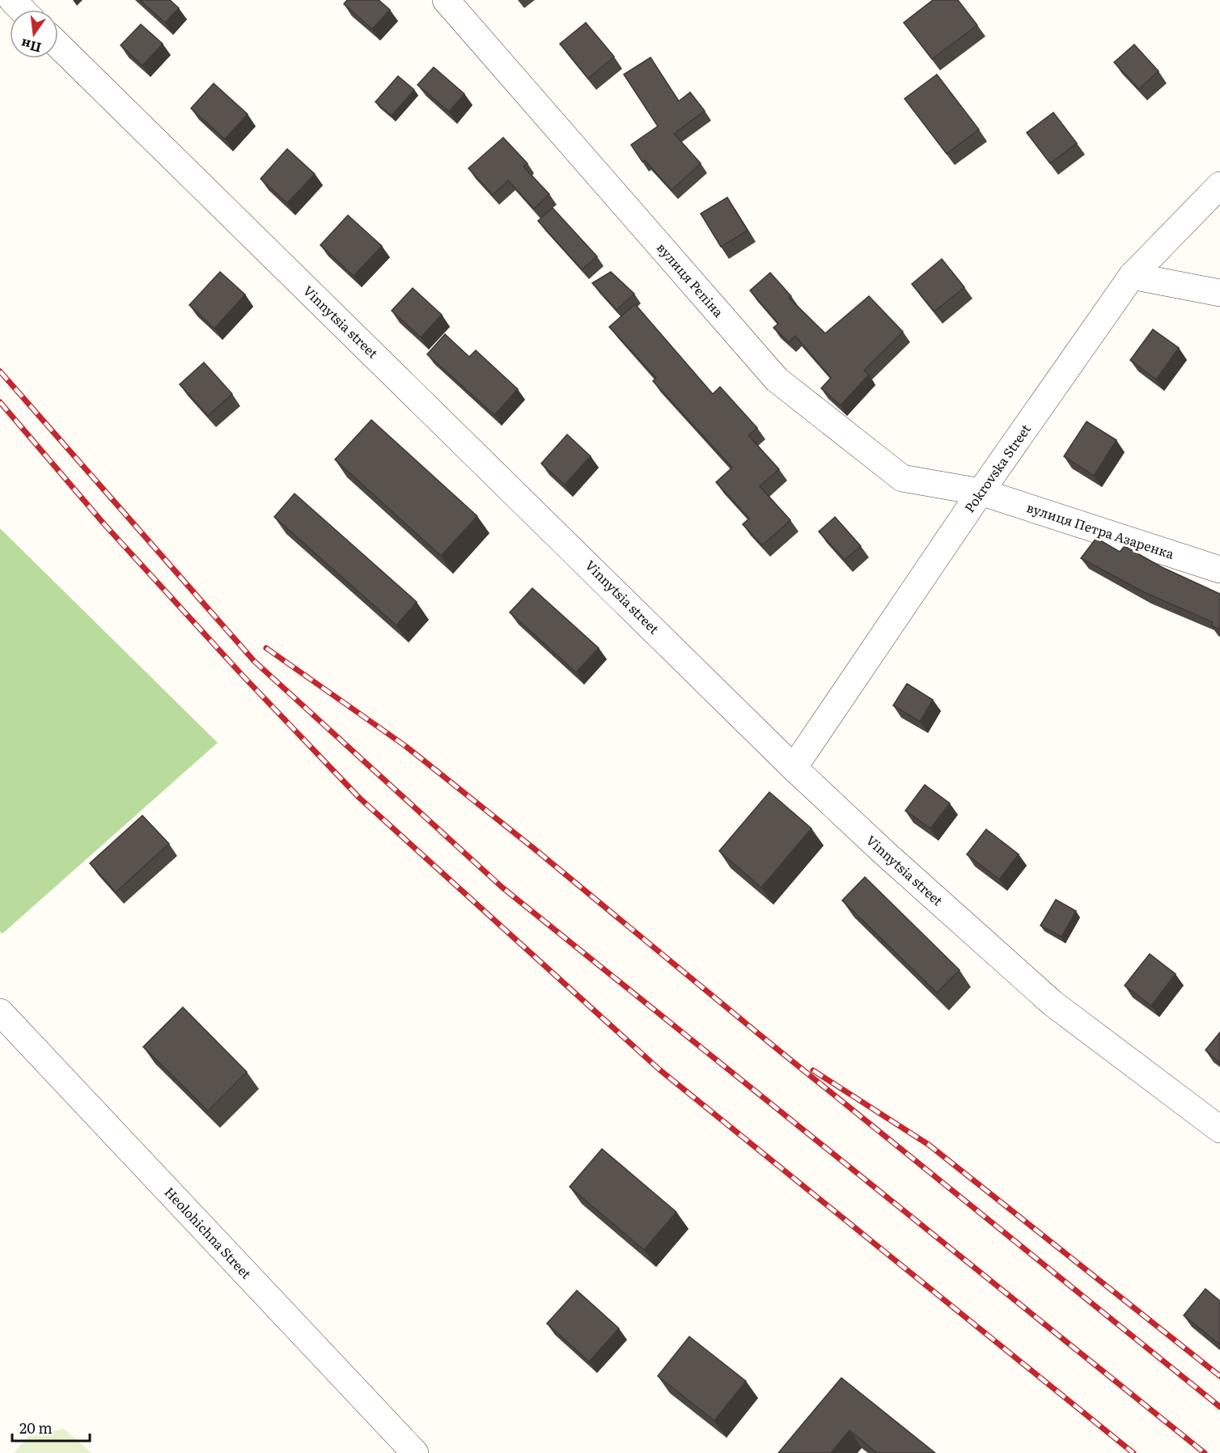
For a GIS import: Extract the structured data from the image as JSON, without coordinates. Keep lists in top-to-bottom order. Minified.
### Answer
{"streets":{"street":["вулиця Рєпіна","Vinnytsia street","Pokrovska Street","вулиця Петра Азаренка","Heolohichna Street"]},"crossings":[["вулиця Рєпіна","Pokrovska Street"],["вулиця Рєпіна","вулиця Петра Азаренка"],["Vinnytsia street","Pokrovska Street"],["Pokrovska Street","вулиця Петра Азаренка"]],"scale_bar":"20 m","north":"bottom"}
